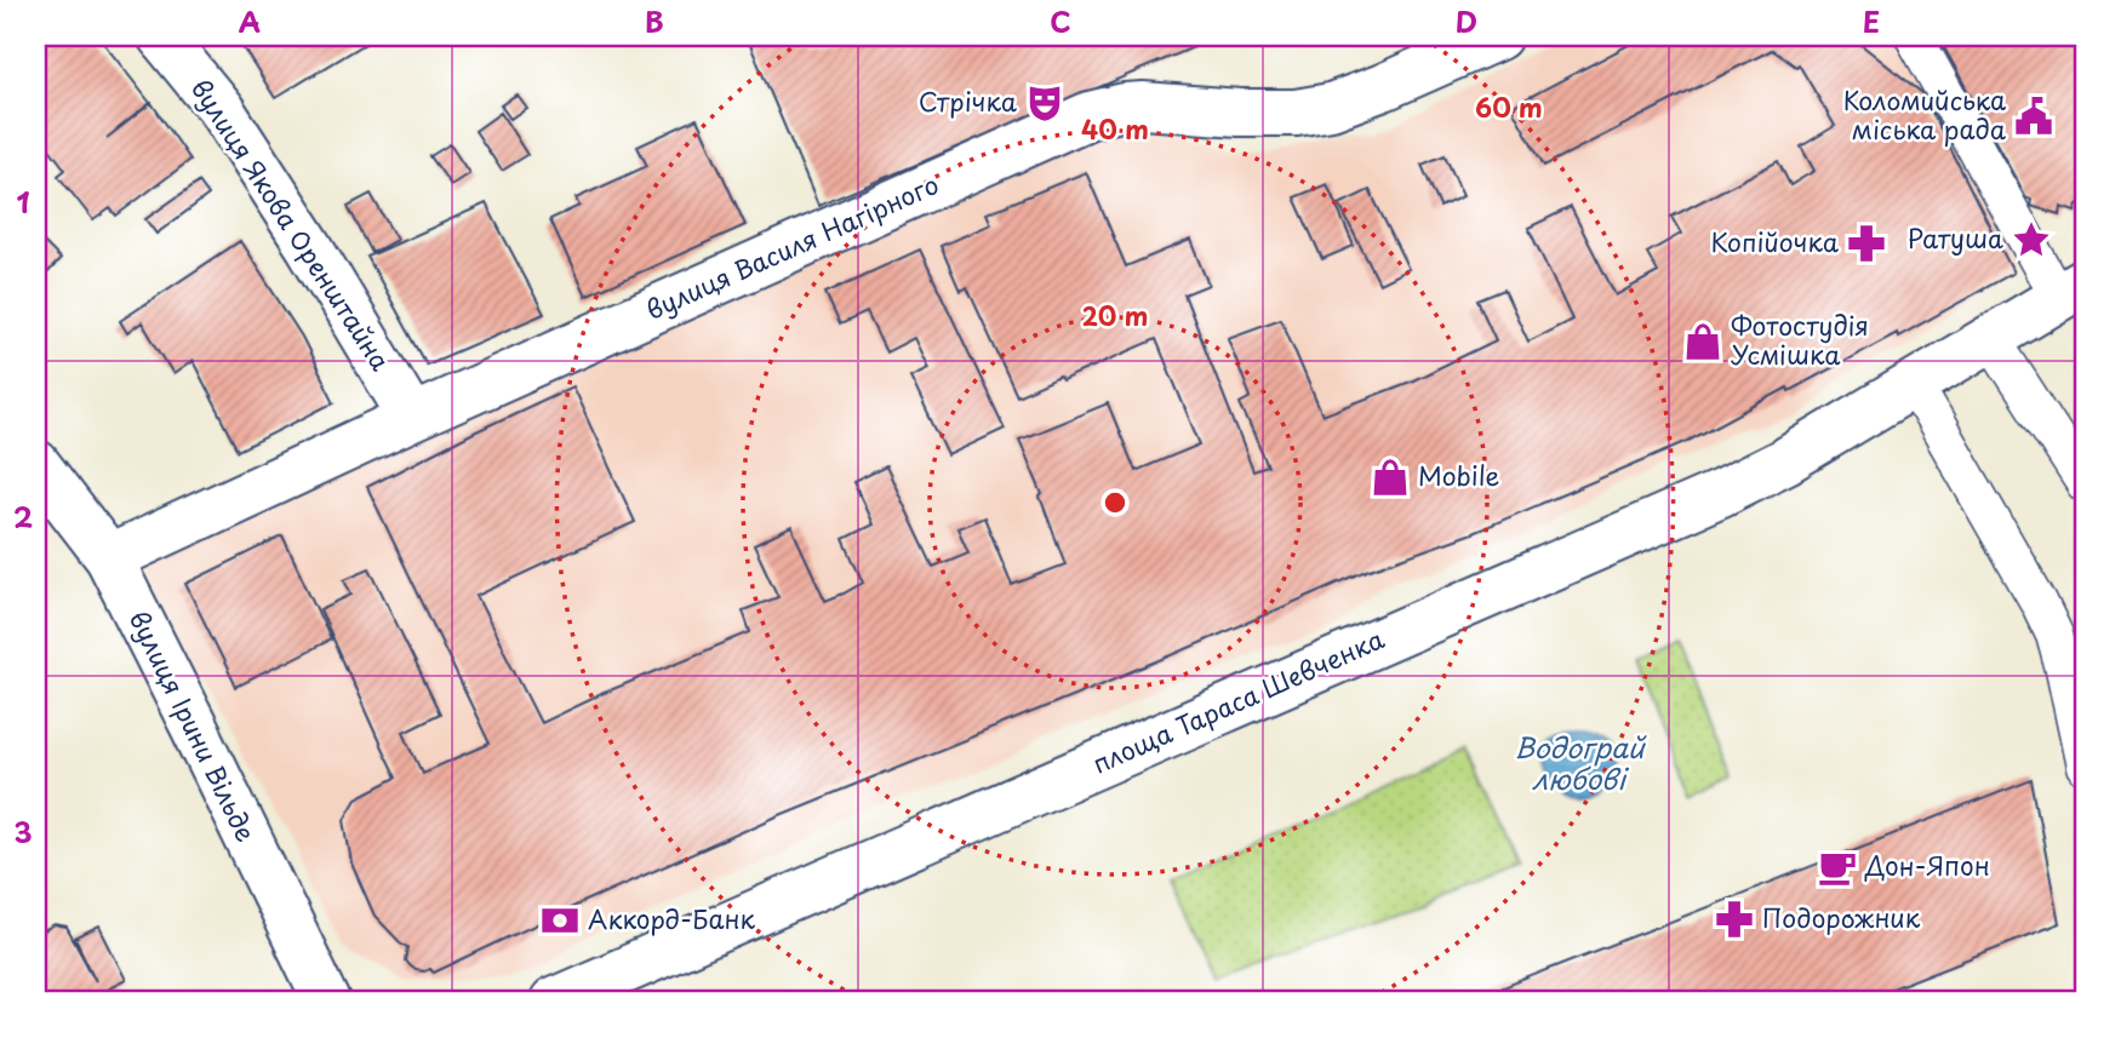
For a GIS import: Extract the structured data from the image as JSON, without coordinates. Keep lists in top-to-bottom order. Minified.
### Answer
{"streets":{"street":["вулиця Якова Оренштайна","вулиця Василя Нагірного","площа Тараса Шевченка","вулиця Ірини Вільде"]},"crossings":[["вулиця Якова Оренштайна","вулиця Василя Нагірного"],["вулиця Василя Нагірного","вулиця Ірини Вільде"]],"water":["Водограй любові"],"places":{"theatre":["Стрічка"],"public building":["Коломийська міська рада"],"place":["Ратуша"],"pharmacy":["Копійочка","Подорожник"],"shop":["Фотостудія Усмішка","Mobile"],"cafe":["Дон-Япон"],"bank":["Аккорд-Банк"]},"grid":{"columns":["A","B","C","D","E"],"rows":["1","2","3"]},"rings":["60 m","40 m","20 m"]}
